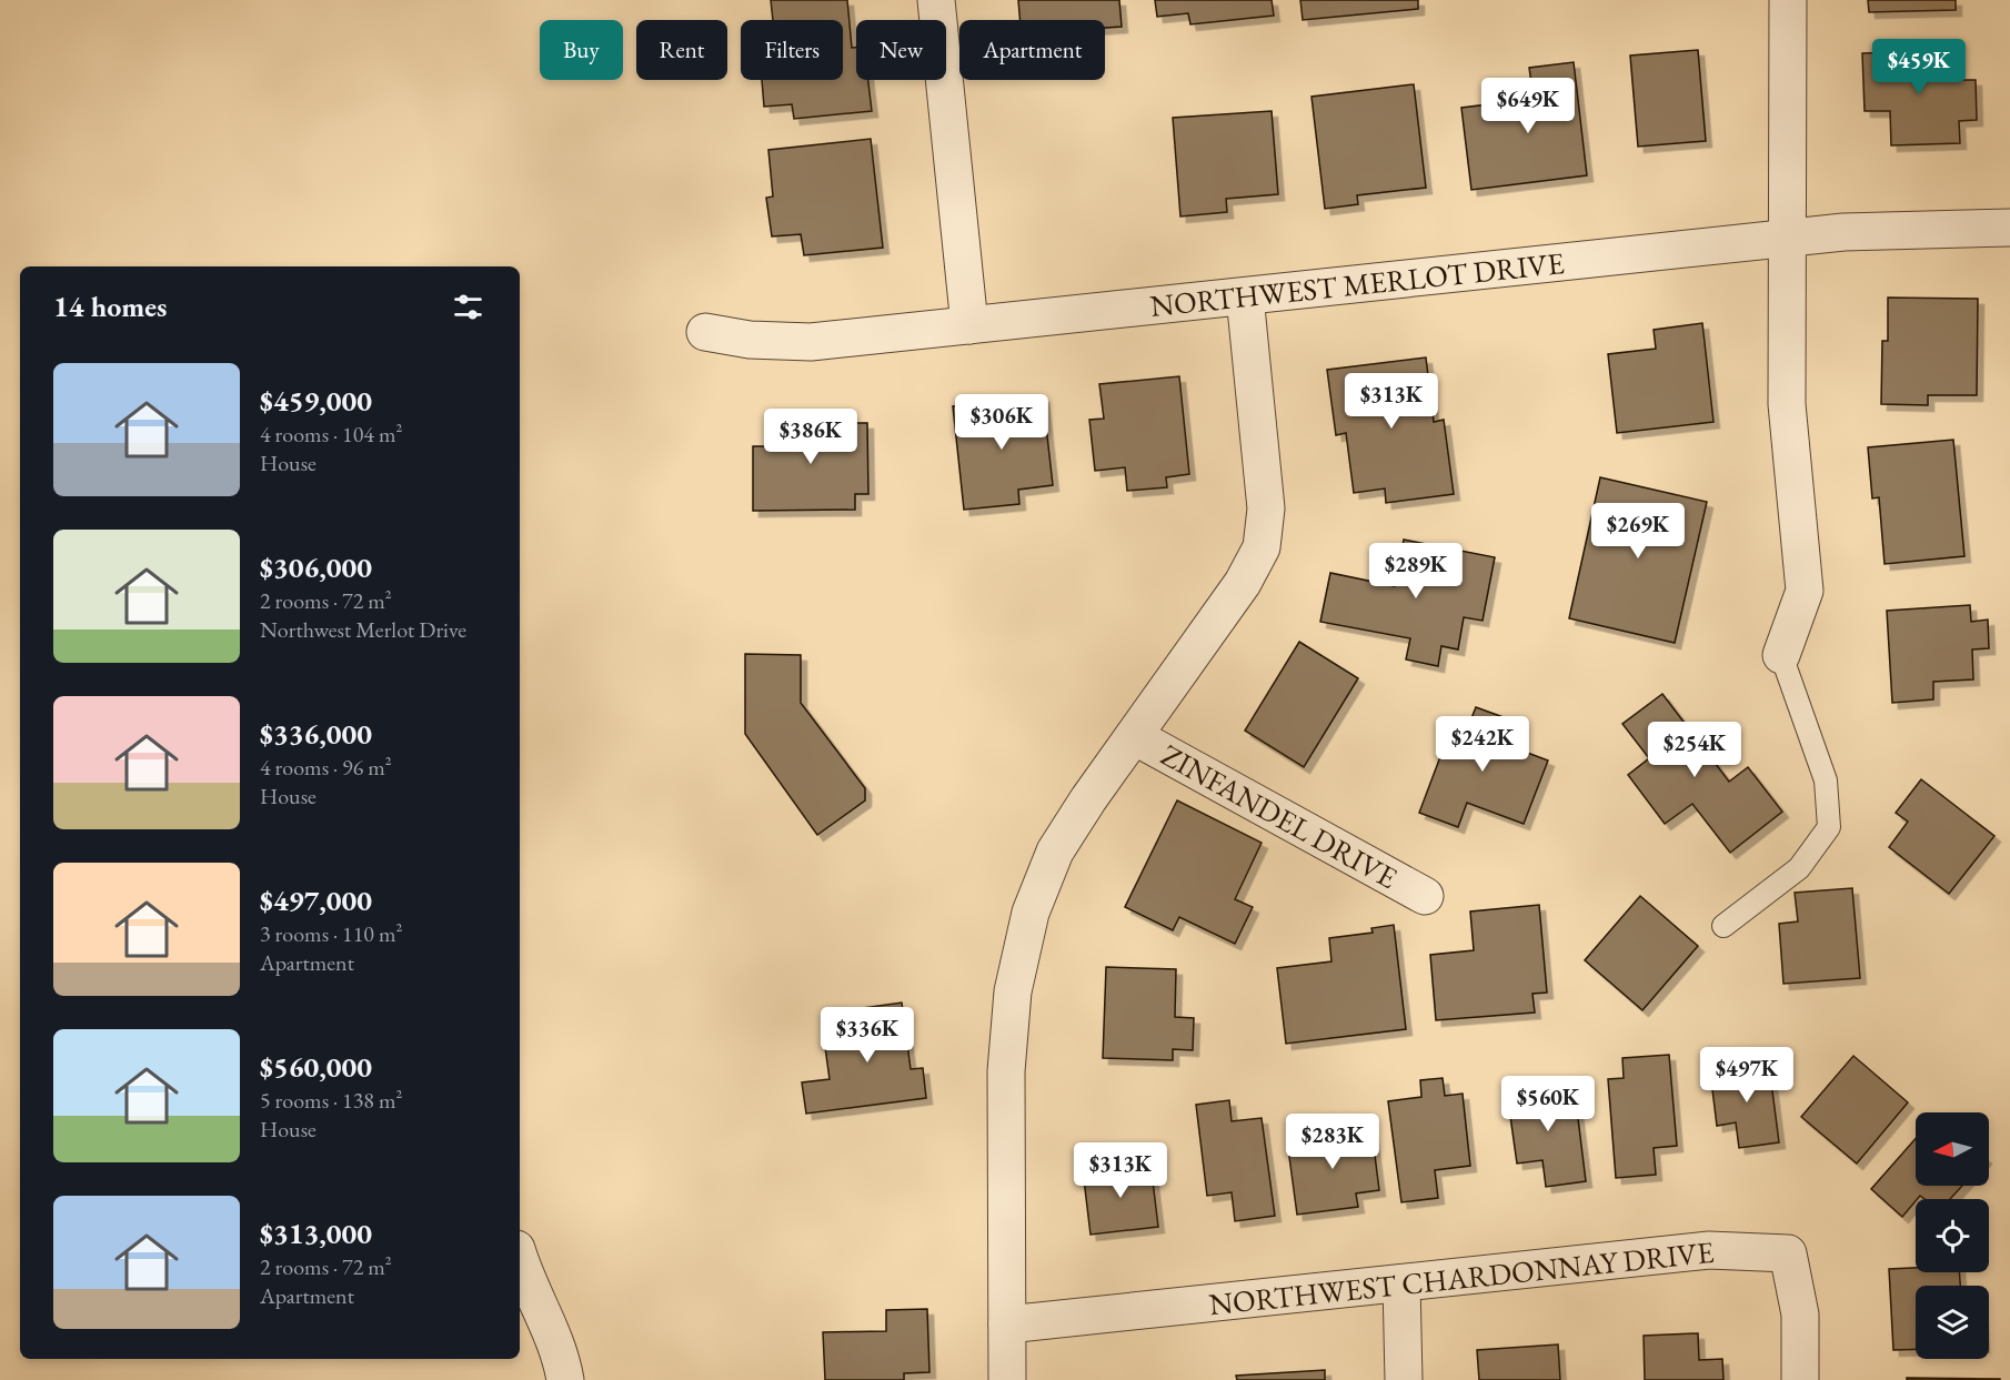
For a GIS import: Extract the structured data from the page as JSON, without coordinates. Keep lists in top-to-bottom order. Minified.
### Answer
{"streets":{"street":["NORTHWEST MERLOT DRIVE","ZINFANDEL DRIVE","NORTHWEST CHARDONNAY DRIVE"]},"north":"left","page":{"chip":["Buy","Rent","Filters","New","Apartment"],"price":["$459K","$649K","$313K","$306K","$386K","$269K","$289K","$242K","$254K","$336K","$497K","$560K","$283K","$313K"],"heading":"14 homes","list":[{"name":"$459,000","note":"4 rooms · 104 m² · House"},{"name":"$306,000","note":"2 rooms · 72 m² · Northwest Merlot Drive"},{"name":"$336,000","note":"4 rooms · 96 m² · House"},{"name":"$497,000","note":"3 rooms · 110 m² · Apartment"},{"name":"$560,000","note":"5 rooms · 138 m² · House"},{"name":"$313,000","note":"2 rooms · 72 m² · Apartment"}]}}
